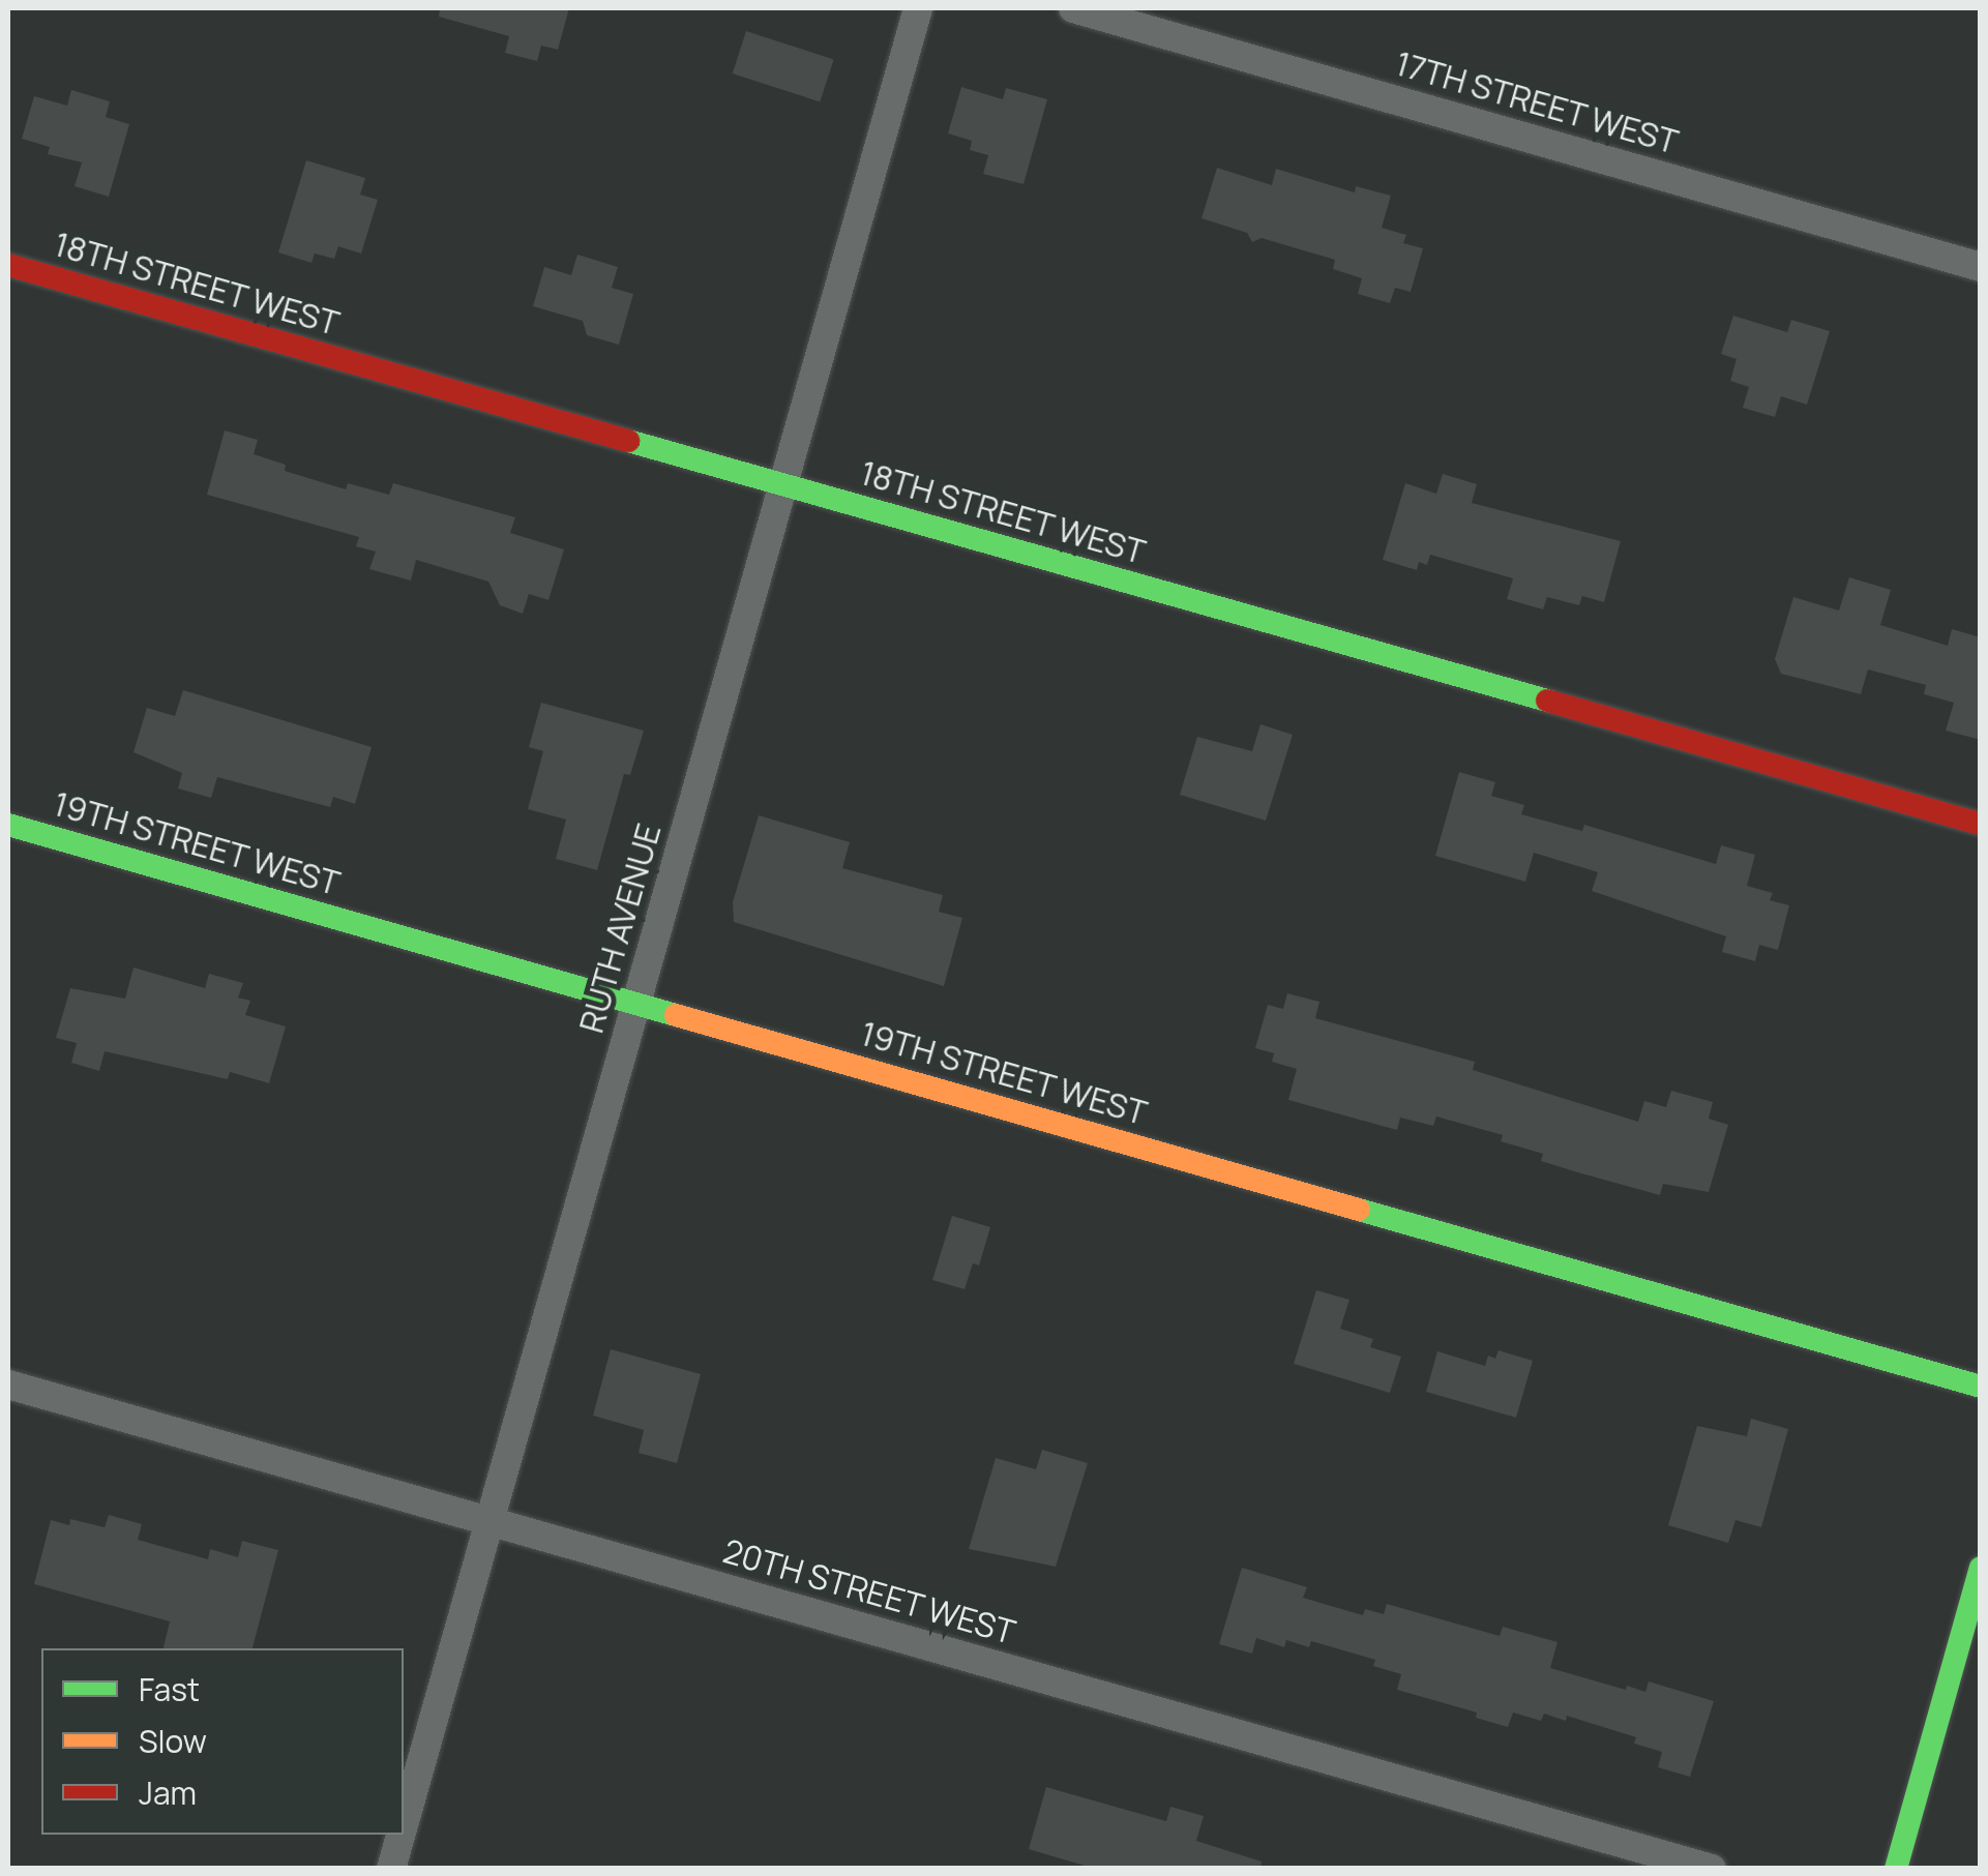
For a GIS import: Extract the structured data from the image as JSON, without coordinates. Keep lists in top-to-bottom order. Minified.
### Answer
{"streets":{"street":["17TH STREET WEST","18TH STREET WEST","19TH STREET WEST","RUTH AVENUE","20TH STREET WEST"]},"crossings":[["18TH STREET WEST","RUTH AVENUE"],["19TH STREET WEST","RUTH AVENUE"],["RUTH AVENUE","20TH STREET WEST"]],"legend":["Fast","Slow","Jam"]}
